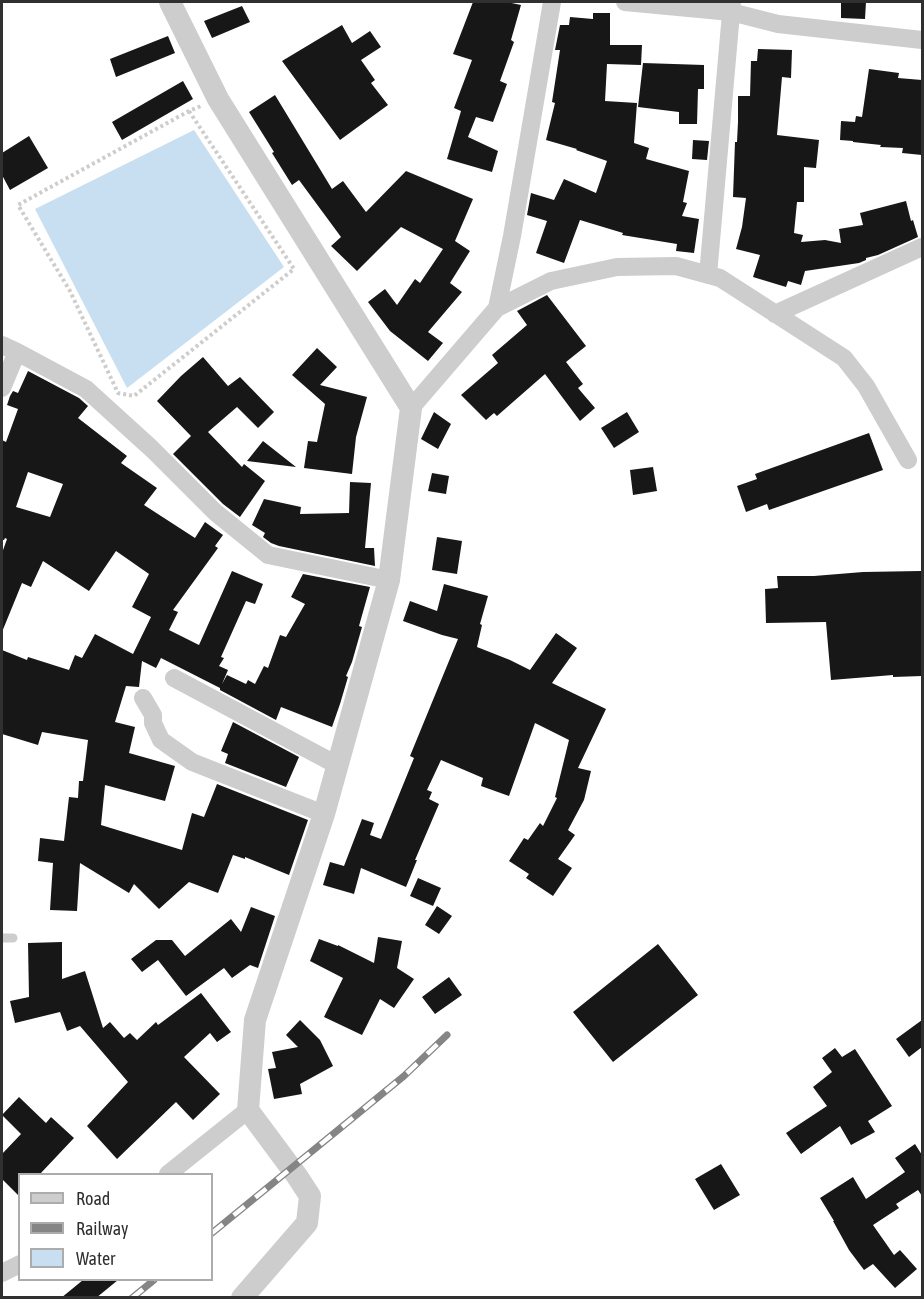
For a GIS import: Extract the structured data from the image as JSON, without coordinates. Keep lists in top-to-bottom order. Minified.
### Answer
{"legend":["Road","Railway","Water"]}
